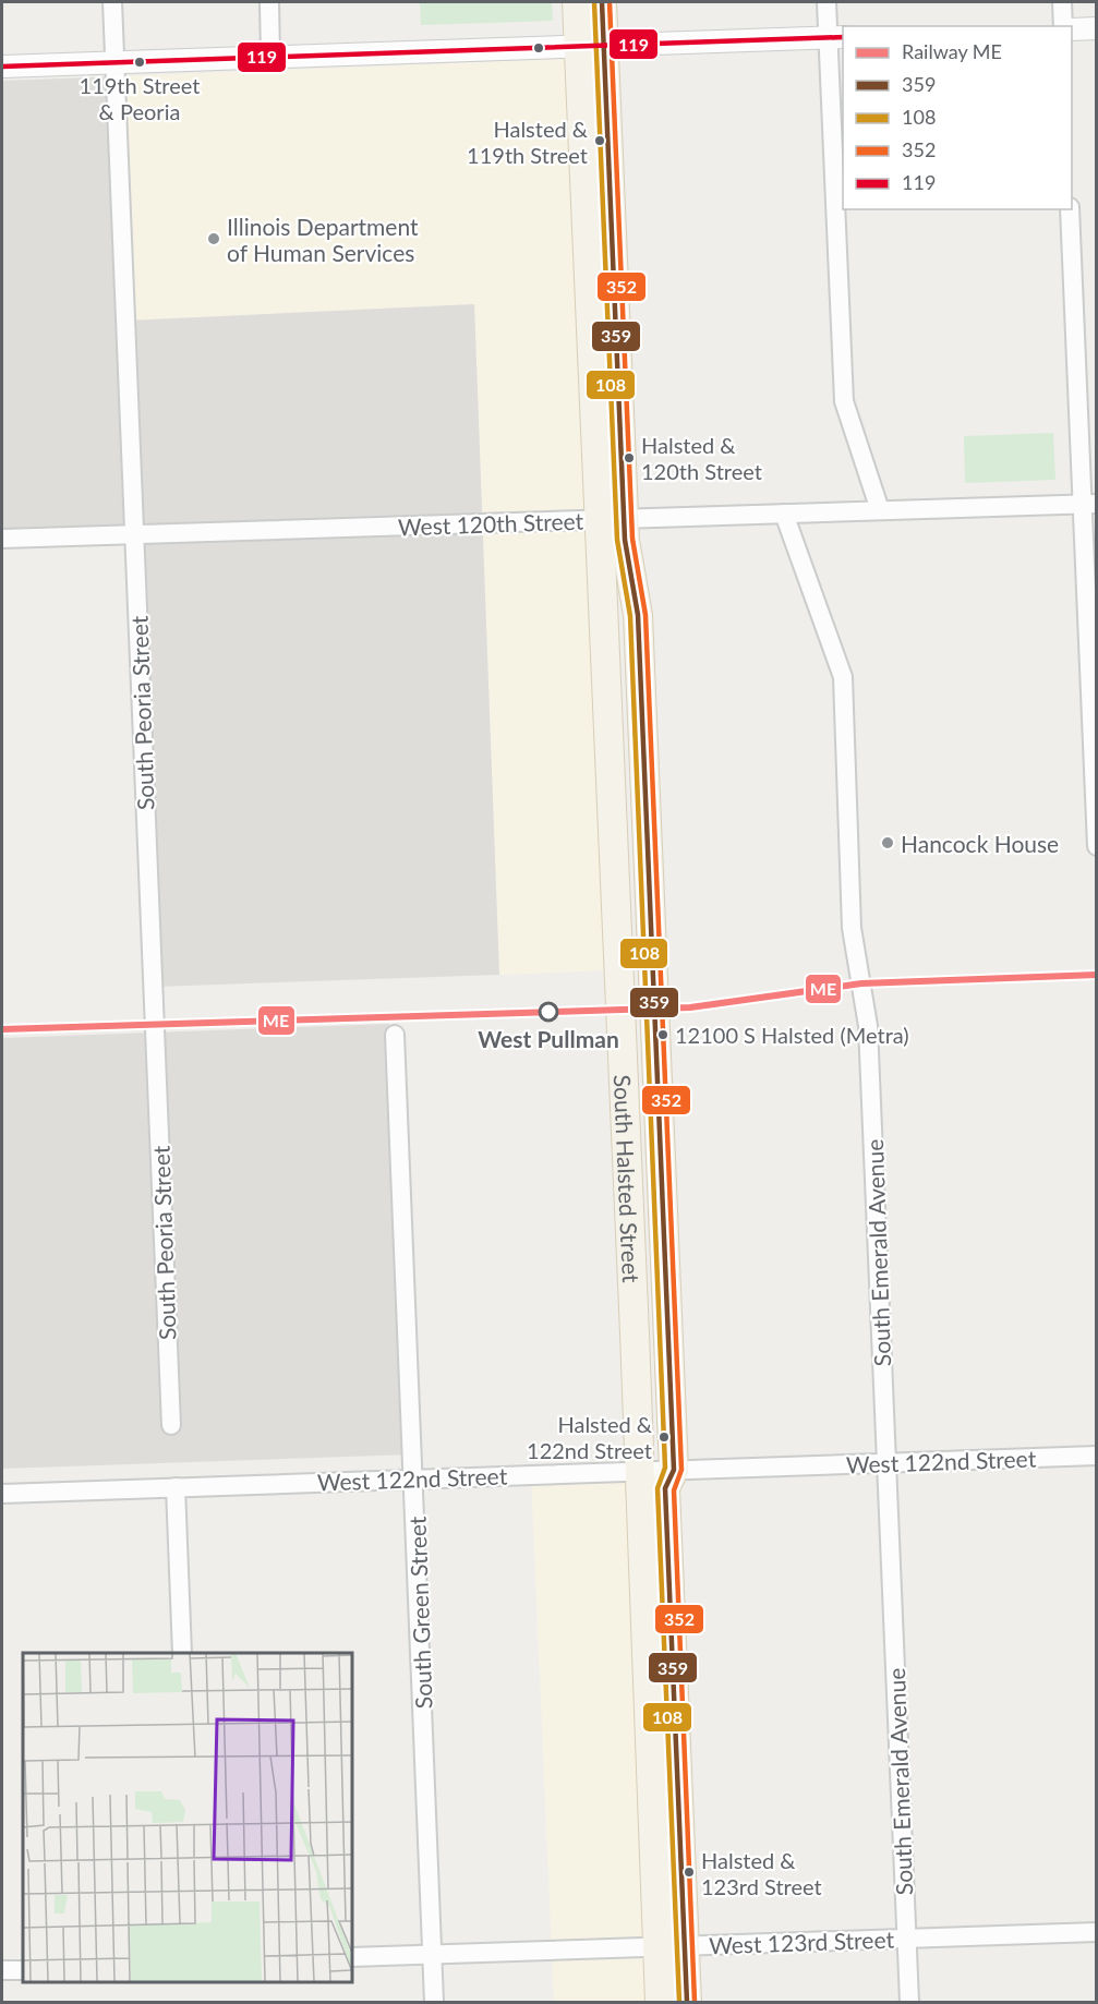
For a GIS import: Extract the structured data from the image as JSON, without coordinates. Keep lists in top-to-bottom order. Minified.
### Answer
{"streets":{"main road":["South Halsted Street"],"street":["West 120th Street","South Peoria Street","South Emerald Avenue","West 122nd Street","South Green Street","West 123rd Street"]},"crossings":[["West 120th Street","South Peoria Street"],["West 120th Street","South Halsted Street"],["West 120th Street","South Emerald Avenue"],["South Halsted Street","West 122nd Street"],["South Halsted Street","West 123rd Street"],["South Emerald Avenue","West 122nd Street"],["South Emerald Avenue","West 123rd Street"],["West 122nd Street","South Green Street"],["South Green Street","West 123rd Street"]],"places":["119th Street & Peoria","Halsted & 119th Street","Illinois Department of Human Services","Halsted & 120th Street","Hancock House","West Pullman","12100 S Halsted (Metra)","Halsted & 122nd Street","Halsted & 123rd Street"],"lines":["transit line 359","transit line 108","transit line 352","transit line 119","rail line ME"],"legend":["Railway ME","359","108","352","119"]}
